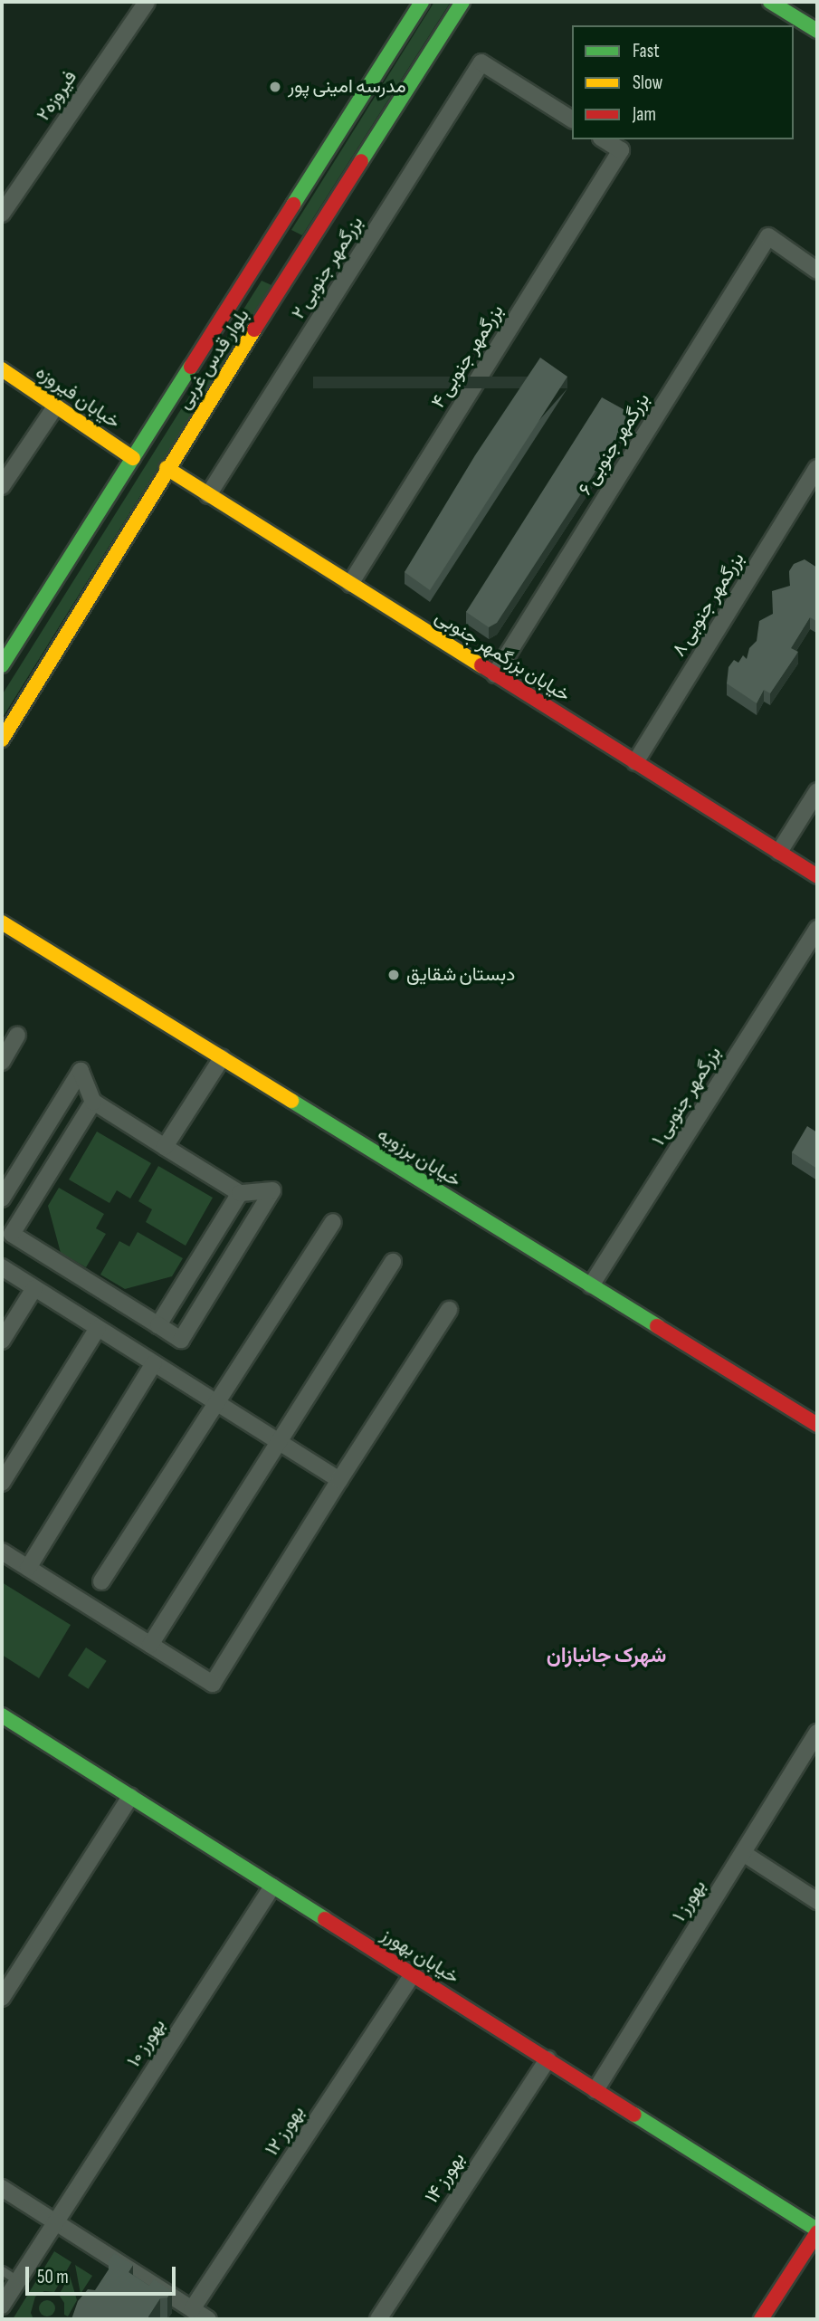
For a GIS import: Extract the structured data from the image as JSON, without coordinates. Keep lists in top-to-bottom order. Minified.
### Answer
{"streets":{"main road":["بلوار قدس غربی","خیابان فیروزه","خیابان بزرگمهر جنوبی","خیابان برزویه","خیابان بهورز"],"street":["فیروزه۲","بزرگمهر جنوبی ۲","بزرگمهر جنوبی ۴","بزرگمهر جنوبی ۶","بزرگمهر جنوبی ۸","بزرگمهر جنوبی ۱","بهورز ۱","بهورز ۱۰","بهورز ۱۲","بهورز ۱۴"]},"crossings":[["بزرگمهر جنوبی ۲","خیابان بزرگمهر جنوبی"],["بزرگمهر جنوبی ۴","خیابان بزرگمهر جنوبی"],["بلوار قدس غربی","خیابان فیروزه"],["بلوار قدس غربی","خیابان بزرگمهر جنوبی"],["بزرگمهر جنوبی ۶","خیابان بزرگمهر جنوبی"],["بزرگمهر جنوبی ۸","خیابان بزرگمهر جنوبی"],["بزرگمهر جنوبی ۱","خیابان برزویه"],["بهورز ۱","خیابان بهورز"],["خیابان بهورز","بهورز ۱۰"],["خیابان بهورز","بهورز ۱۲"],["خیابان بهورز","بهورز ۱۴"]],"districts":["شهرک جانبازان"],"places":["مدرسه امینی پور","دبستان شقایق"],"legend":["Fast","Slow","Jam"],"scale_bar":"50 m"}
